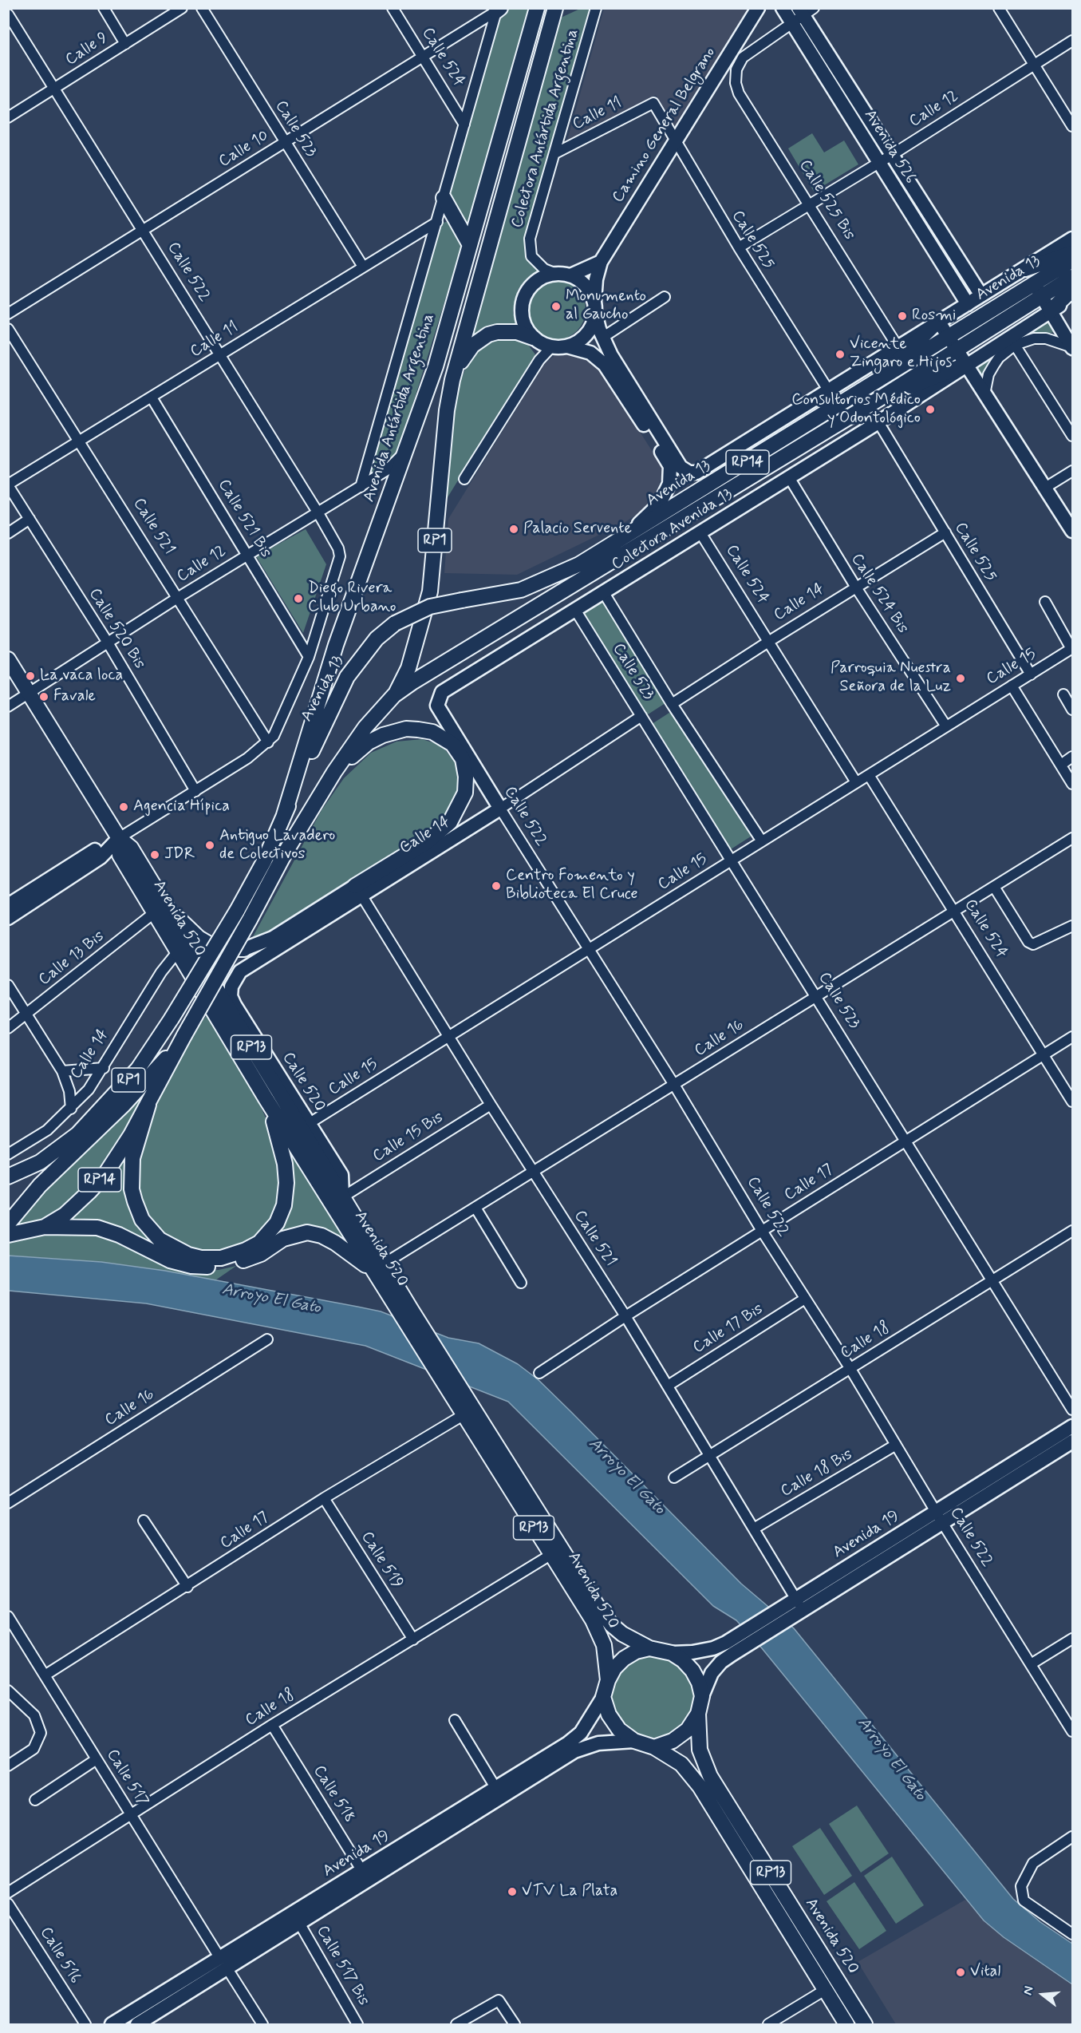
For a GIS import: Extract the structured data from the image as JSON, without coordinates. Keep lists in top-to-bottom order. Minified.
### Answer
{"streets":{"main road":["Camino General Belgrano","Avenida 526","Calle 522","Avenida 13","Avenida Antártida Argentina","RP14","Colectora Avenida 13","RP1","Calle 14","Avenida 520","RP13","Calle 520","Avenida 19"],"street":["Calle 9","Calle 524","Calle 12","Calle 11","Colectora Antártida Argentina","Calle 523","Calle 10","Calle 525 Bis","Calle 525","Calle 521 Bis","Calle 521","Calle 524 Bis","Calle 520 Bis","Calle 15","Calle 13 Bis","Calle 16","Calle 15 Bis","Calle 17","Calle 17 Bis","Calle 18","Calle 18 Bis","Calle 519","Calle 517","Calle 518","Calle 516","Calle 517 Bis"]},"crossings":[["Calle 9","Calle 522"],["Calle 524","Calle 10"],["Calle 524","Avenida Antártida Argentina"],["Calle 524","Colectora Avenida 13"],["Calle 524","Calle 14"],["Calle 524","Calle 15"],["Calle 524","Calle 16"],["Calle 524","Calle 17"],["Calle 12","Avenida 526"],["Calle 12","Calle 525 Bis"],["Calle 12","Calle 525"],["Calle 12","Calle 522"],["Calle 12","Avenida Antártida Argentina"],["Calle 12","Calle 521 Bis"],["Calle 12","Calle 521"],["Calle 12","Calle 520 Bis"],["Calle 12","Avenida 520"],["Calle 11","Colectora Antártida Argentina"],["Calle 11","Calle 523"],["Calle 11","Calle 525"],["Calle 11","Calle 522"],["Calle 11","Avenida Antártida Argentina"],["Calle 11","Calle 521 Bis"],["Calle 11","Calle 521"],["Calle 11","Calle 520 Bis"],["Camino General Belgrano","Colectora Antártida Argentina"],["Camino General Belgrano","Calle 525"],["Camino General Belgrano","RP1"],["Colectora Antártida Argentina","RP1"],["Calle 523","Calle 10"],["Calle 523","Colectora Avenida 13"],["Calle 523","Calle 14"],["Calle 523","Calle 15"],["Calle 523","Calle 16"],["Calle 523","Calle 17"],["Calle 523","Calle 18"],["Avenida 526","Calle 525 Bis"],["Calle 10","Calle 522"],["Calle 10","Avenida Antártida Argentina"],["Calle 525","Colectora Avenida 13"],["Calle 525","Calle 14"],["Calle 525","Calle 15"],["Calle 522","Calle 521 Bis"],["Calle 522","Colectora Avenida 13"],["Calle 522","Calle 14"],["Calle 522","Calle 15"],["Calle 522","Calle 16"],["Calle 522","Calle 17"],["Calle 522","Calle 17 Bis"],["Calle 522","Calle 18"],["Calle 522","Calle 18 Bis"],["Calle 522","Avenida 19"],["Avenida 13","Avenida Antártida Argentina"],["Avenida 13","RP14"],["Avenida 13","RP1"],["RP14","RP1"],["Calle 521","Calle 14"],["Calle 521","Calle 15"],["Calle 521","Calle 16"],["Calle 521","Calle 15 Bis"],["Calle 521","Calle 17"],["Calle 521","Calle 17 Bis"],["Calle 521","Calle 18"],["Calle 521","Calle 18 Bis"],["Calle 521","Avenida 19"],["Colectora Avenida 13","Calle 524 Bis"],["Calle 524 Bis","Calle 14"],["Calle 524 Bis","Calle 15"],["Calle 14","Avenida 520"],["Calle 14","Calle 520"],["Calle 15","Calle 520"],["Avenida 520","Calle 13 Bis"],["Avenida 520","Calle 16"],["Avenida 520","RP13"],["Avenida 520","Calle 520"],["Avenida 520","Calle 15 Bis"],["Avenida 520","Calle 17"],["Avenida 520","Calle 18"],["Avenida 520","Avenida 19"],["RP13","Avenida 19"],["Calle 520","Calle 15 Bis"],["Calle 17","Calle 519"],["Calle 17","Calle 517"],["Calle 18","Calle 519"],["Calle 18","Calle 517"],["Calle 18","Calle 518"],["Avenida 19","Calle 517"],["Avenida 19","Calle 518"],["Avenida 19","Calle 517 Bis"]],"water":["Arroyo El Gato"],"places":["Monumento al Gaucho","Rosmi","Vicente Zingaro e Hijos","Consultorios Médico y Odontológico","Palacio Servente","Diego Rivera Club Urbano","La vaca loca","Parroquia Nuestra Señora de la Luz","Favale","Agencia Hípica","Antiguo Lavadero de Colectivos","JDR","Centro Fomento y Biblioteca El Cruce","VTV La Plata","Vital"],"north":"left"}
